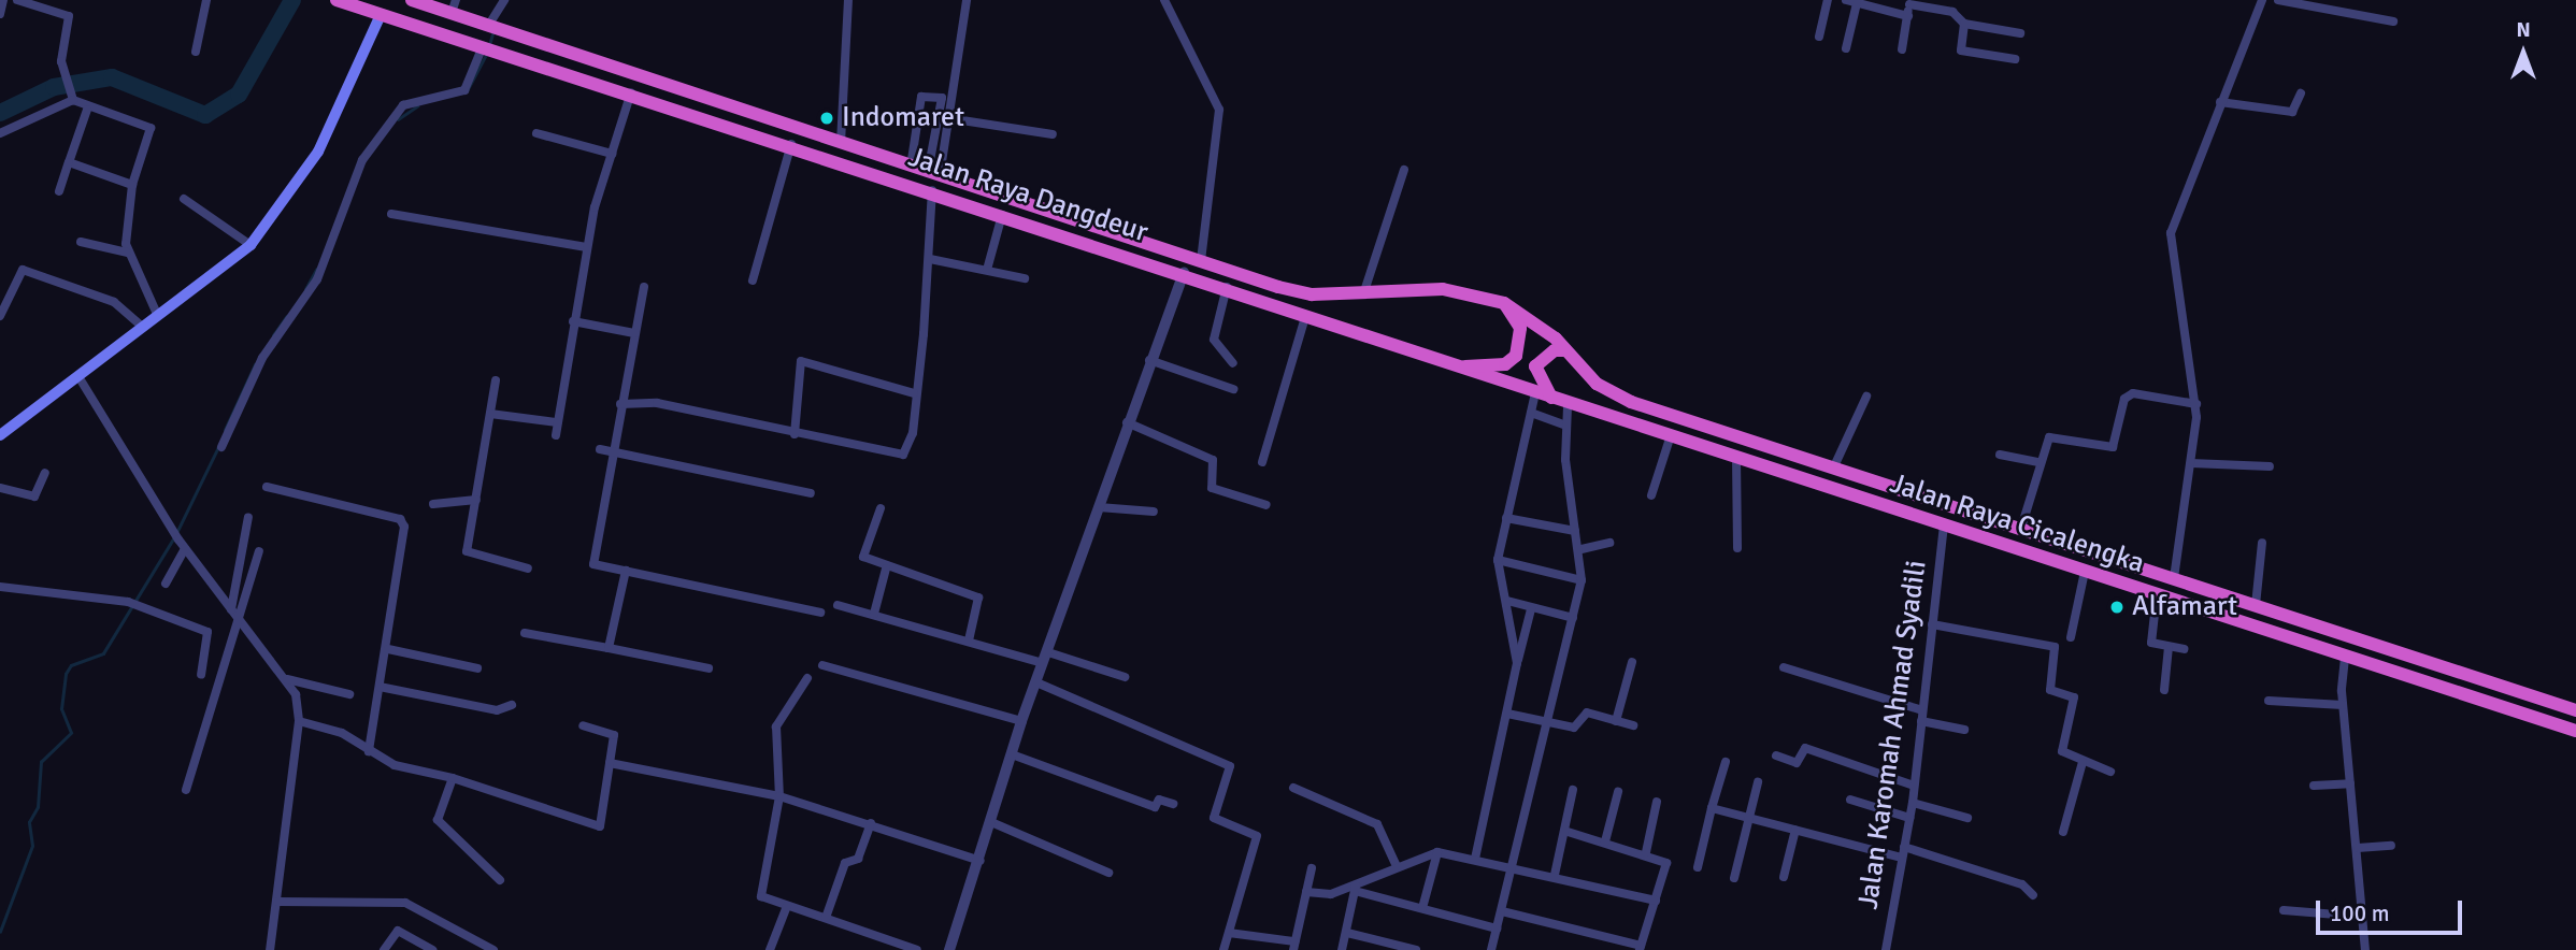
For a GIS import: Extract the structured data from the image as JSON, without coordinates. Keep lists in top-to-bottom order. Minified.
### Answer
{"streets":{"highway":["Jalan Raya Dangdeur","Jalan Raya Cicalengka"],"street":["Jalan Karomah Ahmad Syadili"]},"crossings":[["Jalan Raya Dangdeur","Jalan Raya Cicalengka"],["Jalan Raya Cicalengka","Jalan Karomah Ahmad Syadili"]],"places":["Indomaret","Alfamart"],"scale_bar":"100 m","north":"top"}
